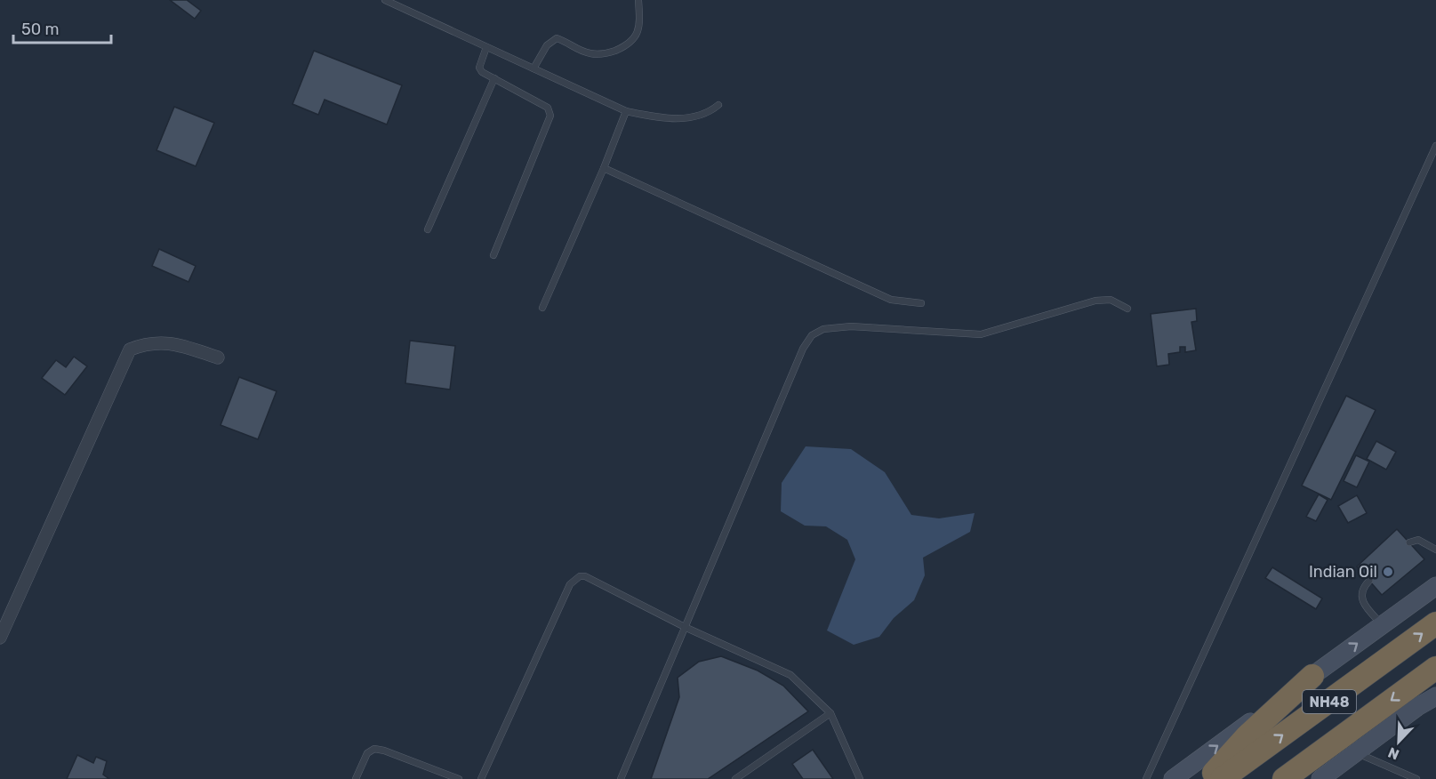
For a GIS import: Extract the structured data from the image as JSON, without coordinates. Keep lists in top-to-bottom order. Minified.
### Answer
{"streets":{"highway":["NH48"]},"places":["Indian Oil"],"scale_bar":"50 m","north":"bottom left"}
